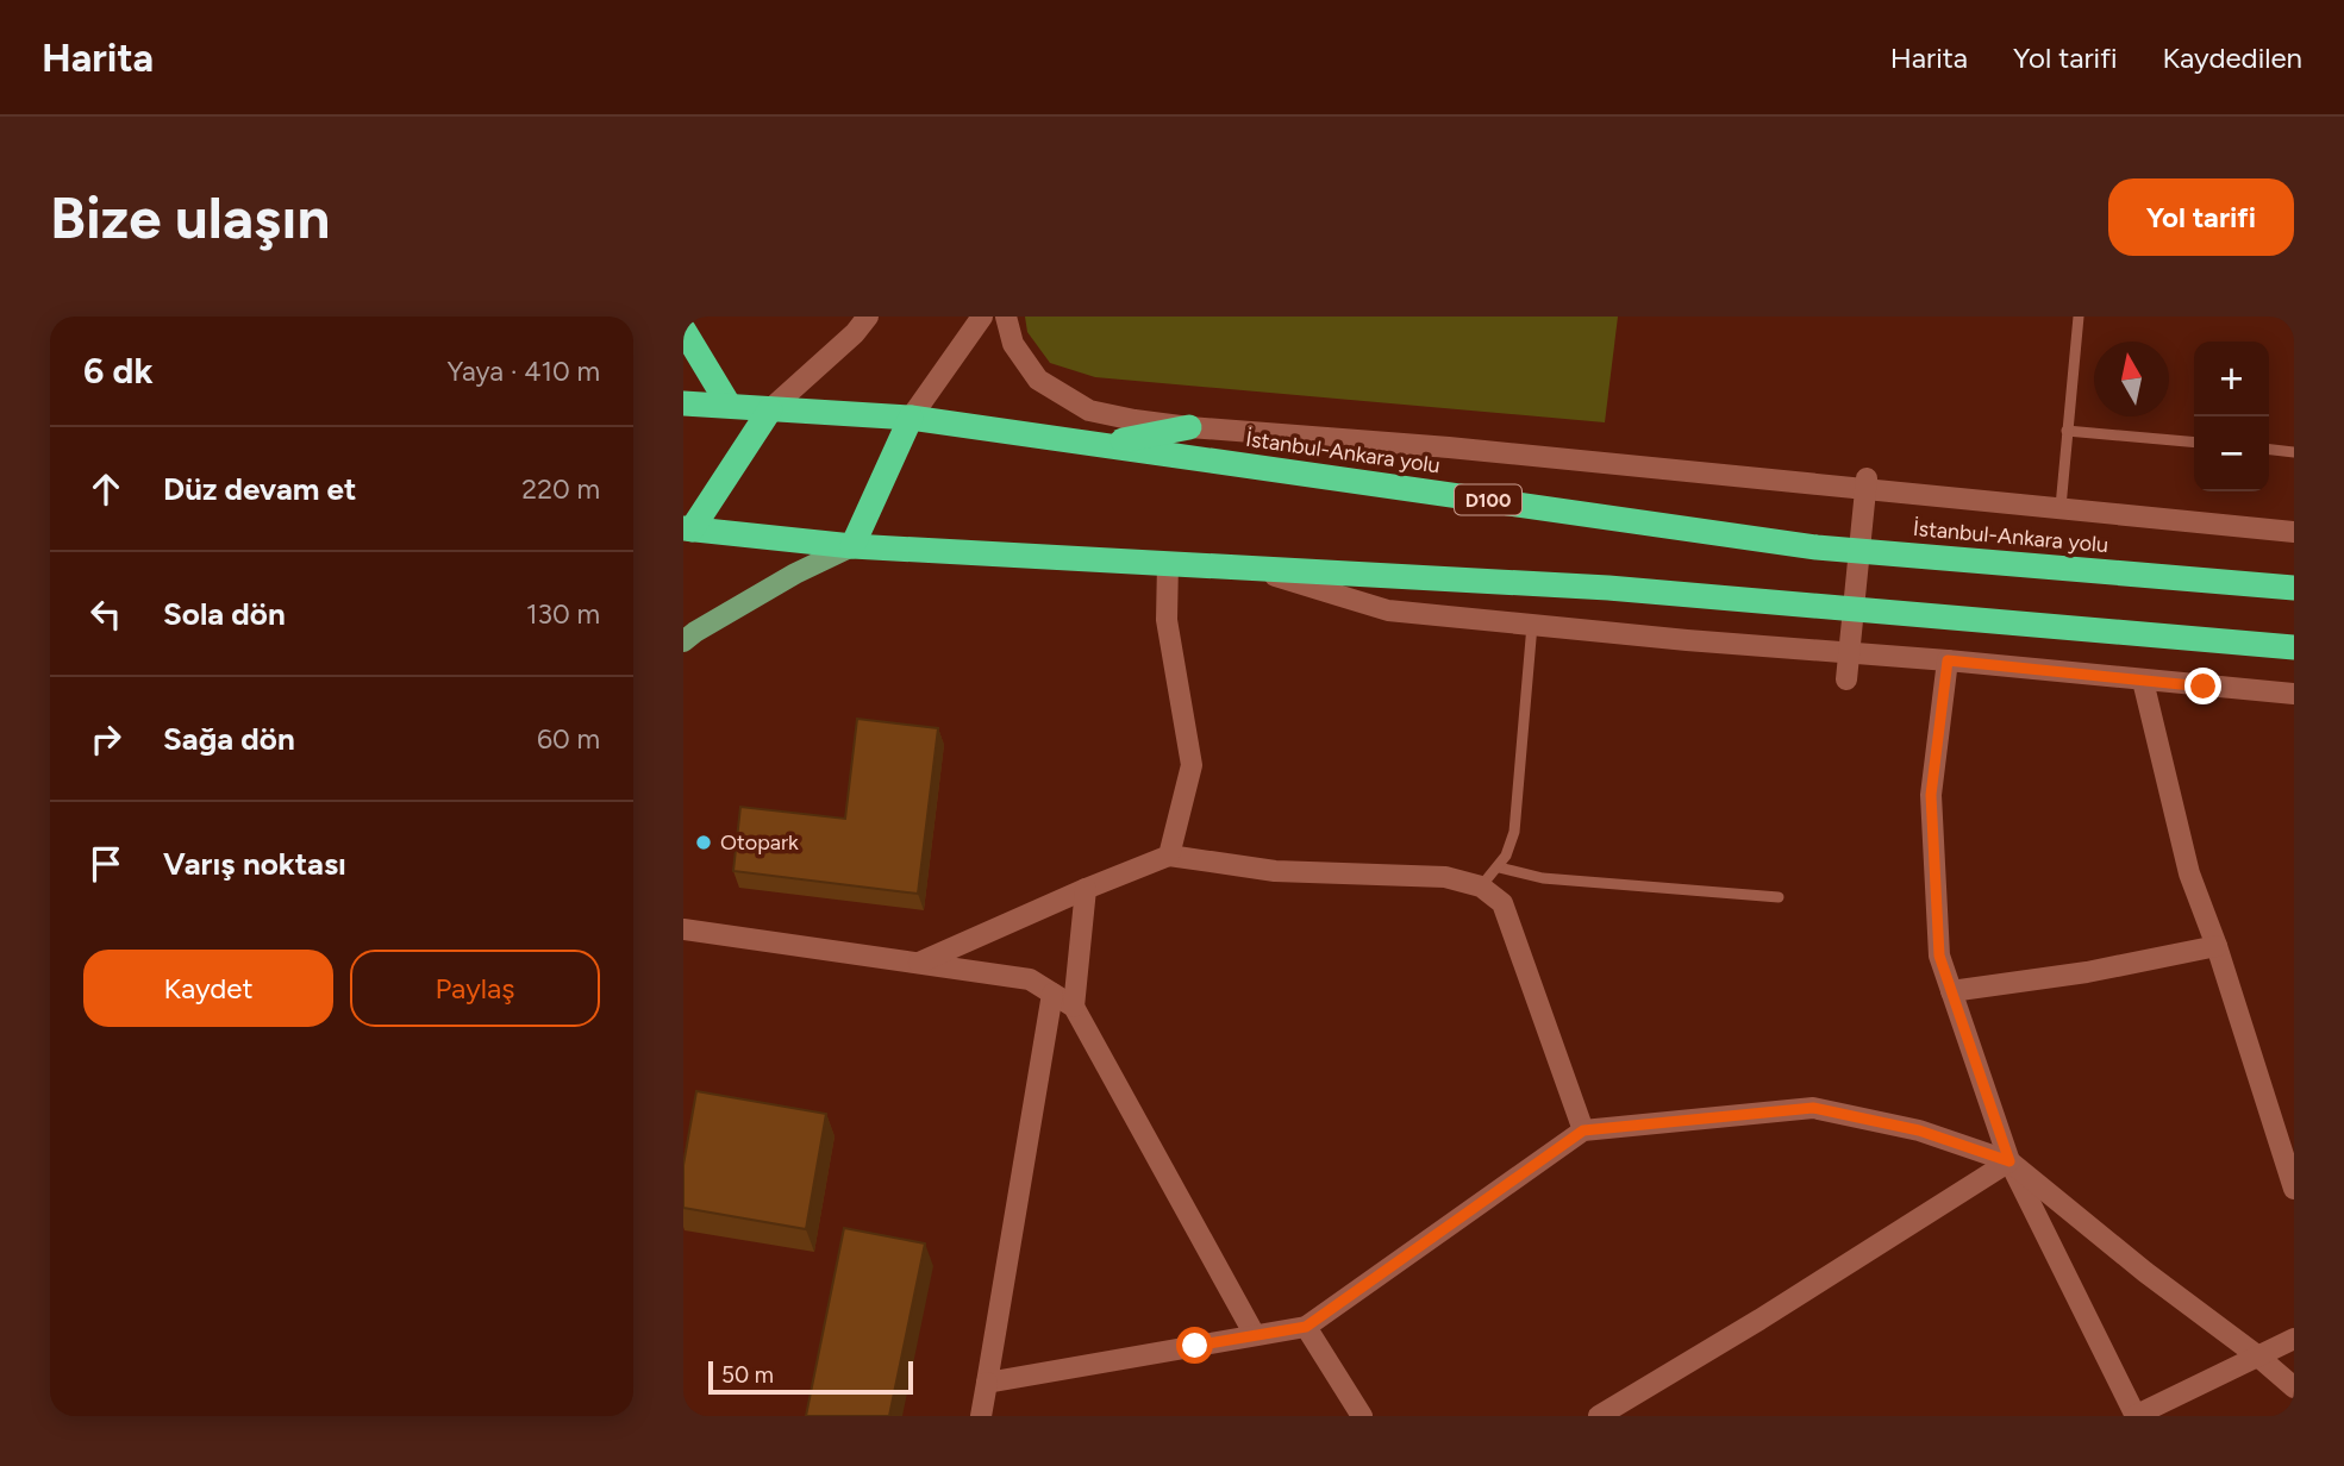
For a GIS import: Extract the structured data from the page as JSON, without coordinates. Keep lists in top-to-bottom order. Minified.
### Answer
{"streets":{"highway":["İstanbul-Ankara yolu","D100"]},"places":["Otopark"],"scale_bar":"50 m","north":"top","page":{"header":"Harita","nav":["Harita","Yol tarifi","Kaydedilen"],"buttons":["Yol tarifi",["Kaydet","Paylaş"]],"title":"Bize ulaşın","heading":["6 dk","Yaya · 410 m"],"map_buttons":["+","−"],"list":[["Düz devam et","220 m"],["Sola dön","130 m"],["Sağa dön","60 m"],"Varış noktası"],"scale":"50 m"}}
